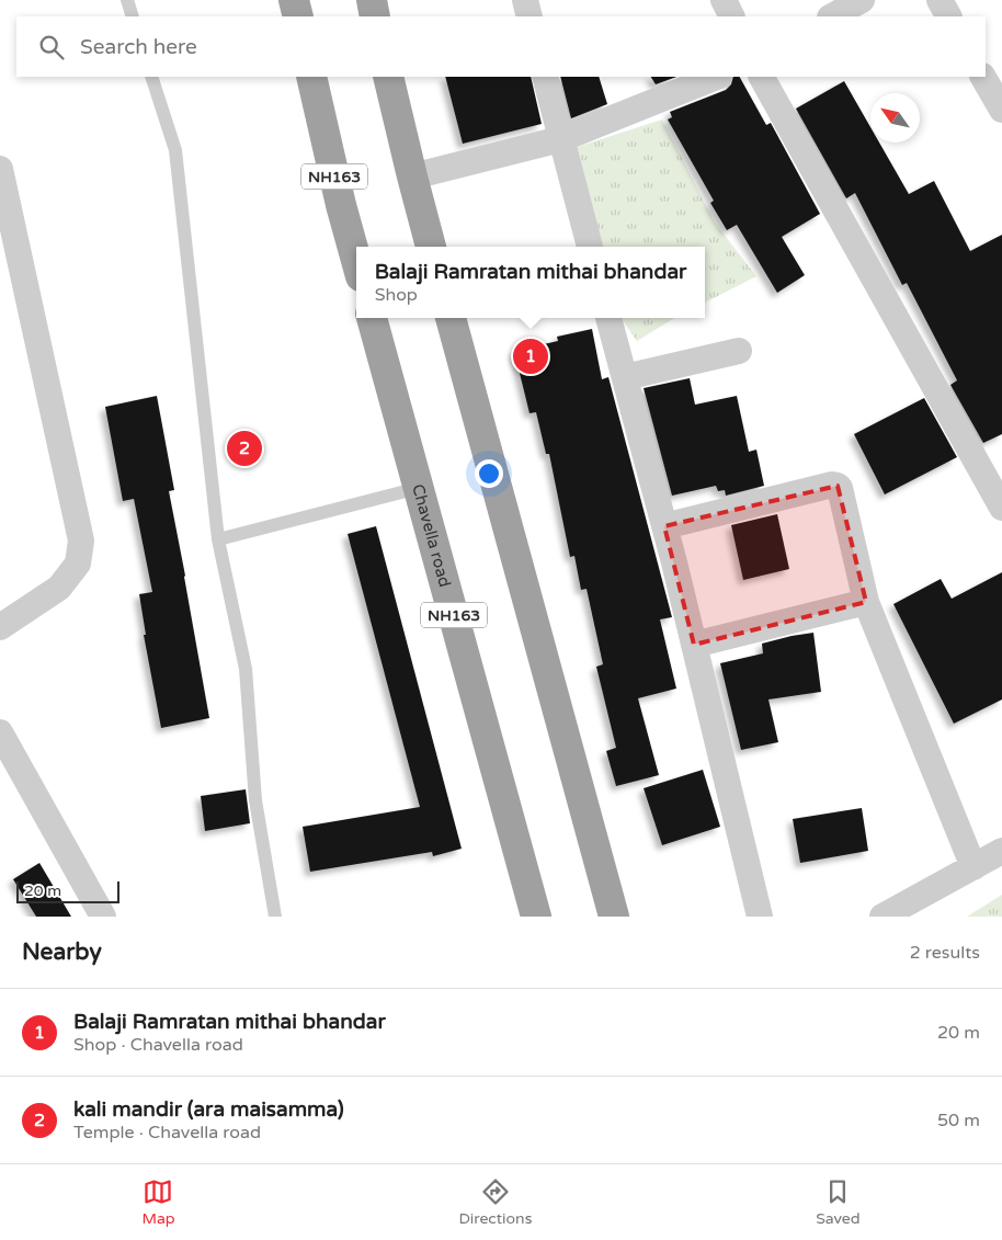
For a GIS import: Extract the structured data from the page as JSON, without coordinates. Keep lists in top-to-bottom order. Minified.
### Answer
{"streets":{"highway":["NH163","Chavella road"]},"scale_bar":"20 m","north":"top left","page":{"search":"Search here","popup":["Balaji Ramratan mithai bhandar","Shop"],"pins":["1","2"],"scale":"20 m","heading":["Nearby","2 results"],"list":[{"mark":"1","name":"Balaji Ramratan mithai bhandar","note":"Shop · Chavella road","value":"20 m"},{"mark":"2","name":"kali mandir (ara maisamma)","note":"Temple · Chavella road","value":"50 m"}],"nav":["Map","Directions","Saved"]}}
